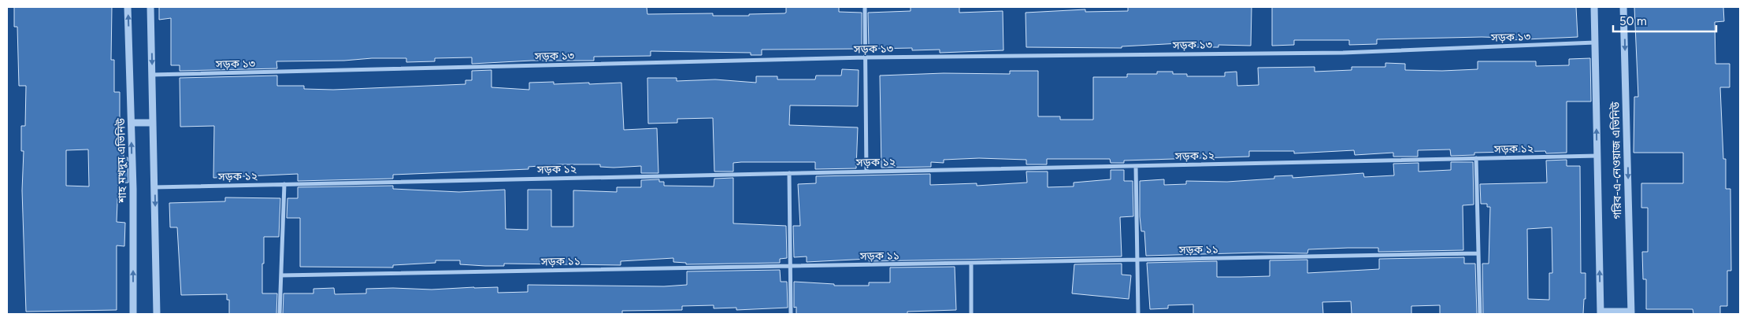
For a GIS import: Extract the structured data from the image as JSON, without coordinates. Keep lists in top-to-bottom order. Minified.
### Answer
{"streets":{"street":["সড়ক ১৩","সড়ক ১২","শাহ মখদুম এভিনিউ","গরিব-এ-নেওয়াজ এভিনিউ","সড়ক ১১"]},"crossings":[["সড়ক ১৩","গরিব-এ-নেওয়াজ এভিনিউ"],["সড়ক ১২","গরিব-এ-নেওয়াজ এভিনিউ"]],"scale_bar":"50 m"}
